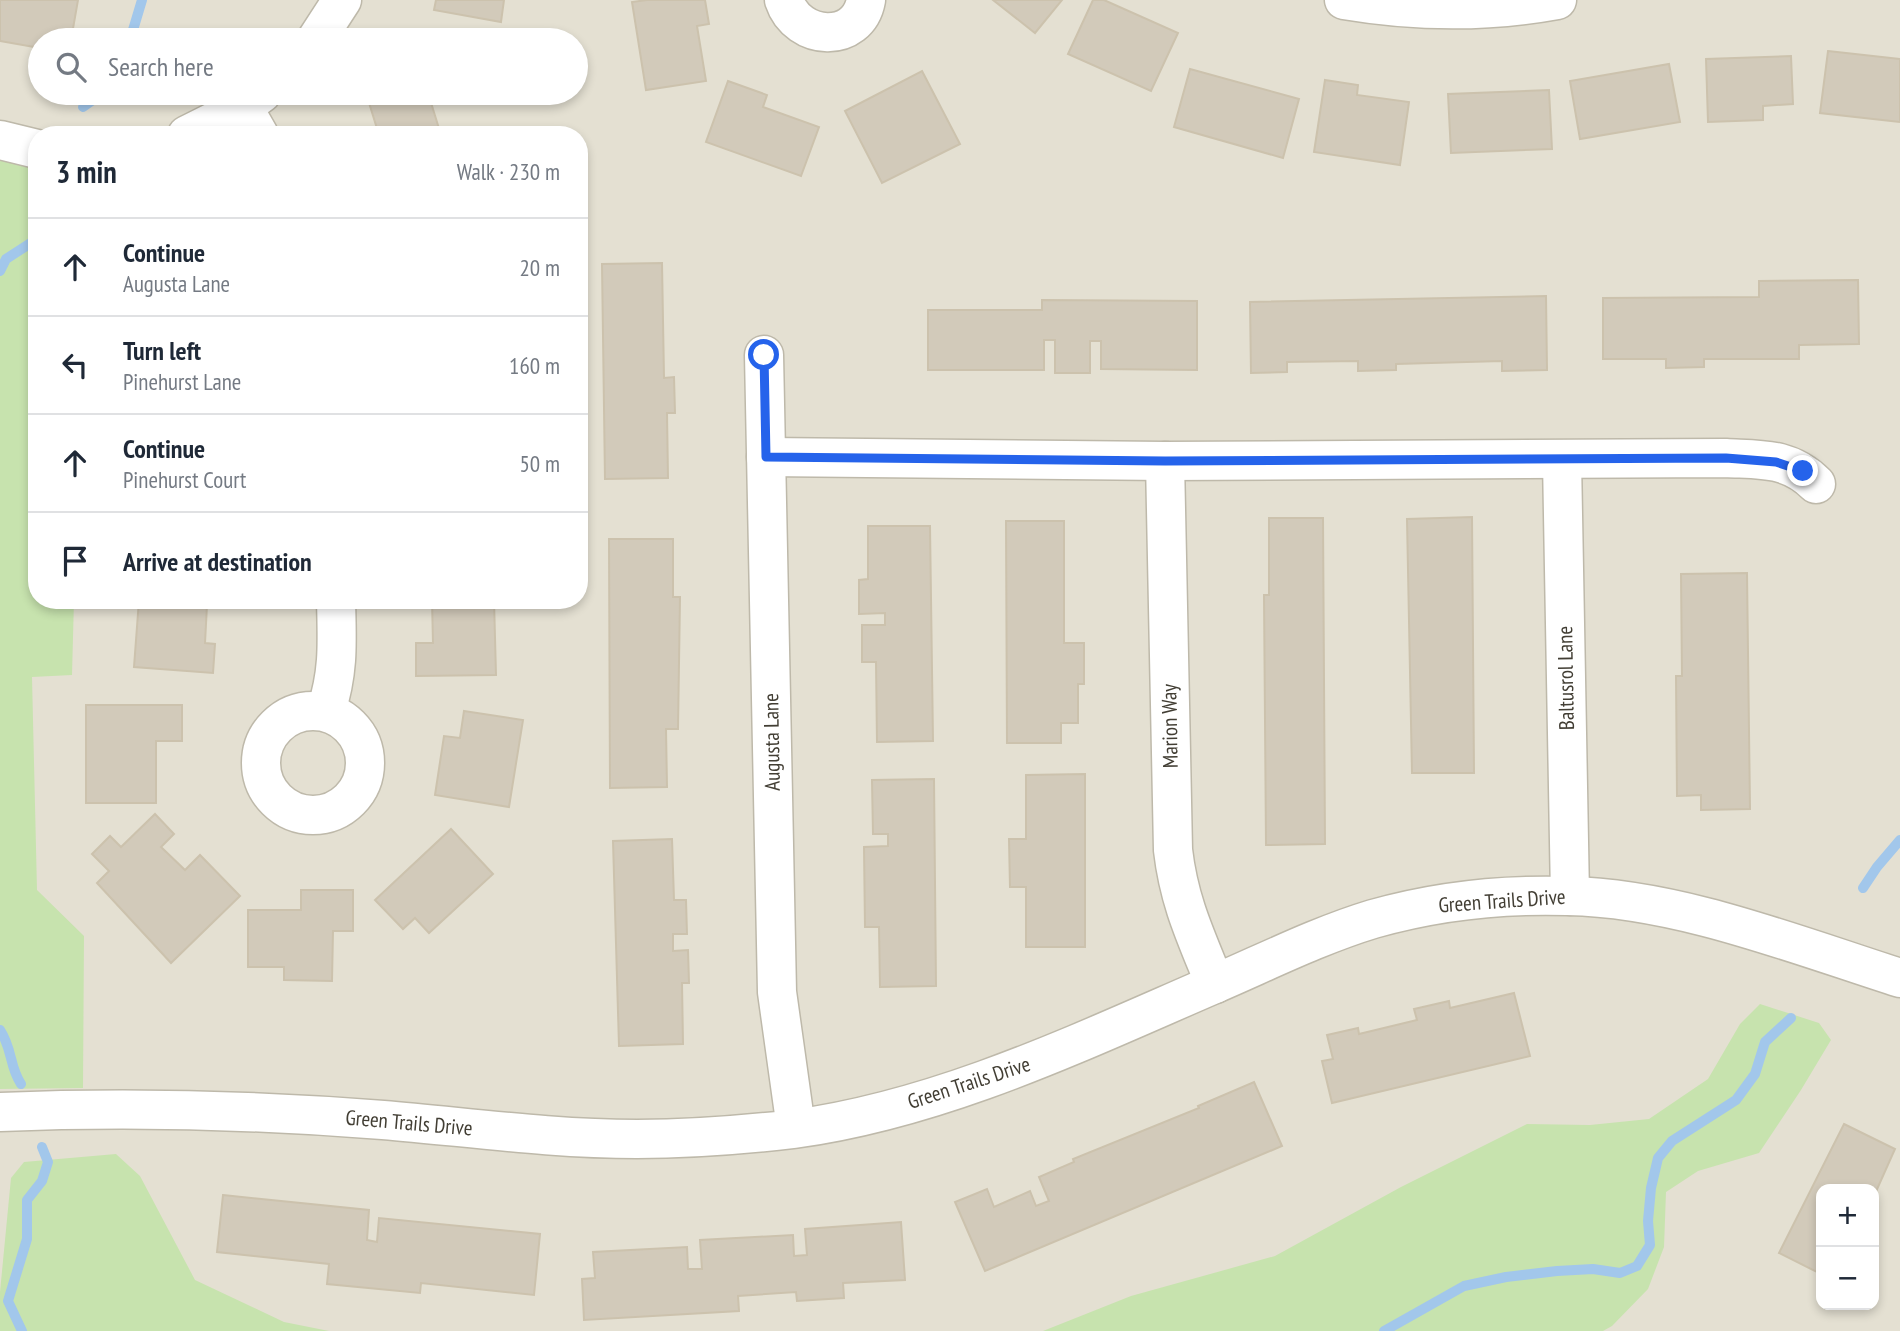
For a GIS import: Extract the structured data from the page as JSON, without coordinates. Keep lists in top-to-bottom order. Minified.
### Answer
{"streets":{"street":["Baltusrol Lane","Marion Way","Augusta Lane","Green Trails Drive"]},"crossings":[["Baltusrol Lane","Green Trails Drive"],["Marion Way","Green Trails Drive"],["Augusta Lane","Green Trails Drive"]],"page":{"search":"Search here","heading":["3 min","Walk · 230 m"],"list":[["Continue","Augusta Lane","20 m"],["Turn left","Pinehurst Lane","160 m"],["Continue","Pinehurst Court","50 m"],"Arrive at destination"],"map_buttons":["+","−"]}}
